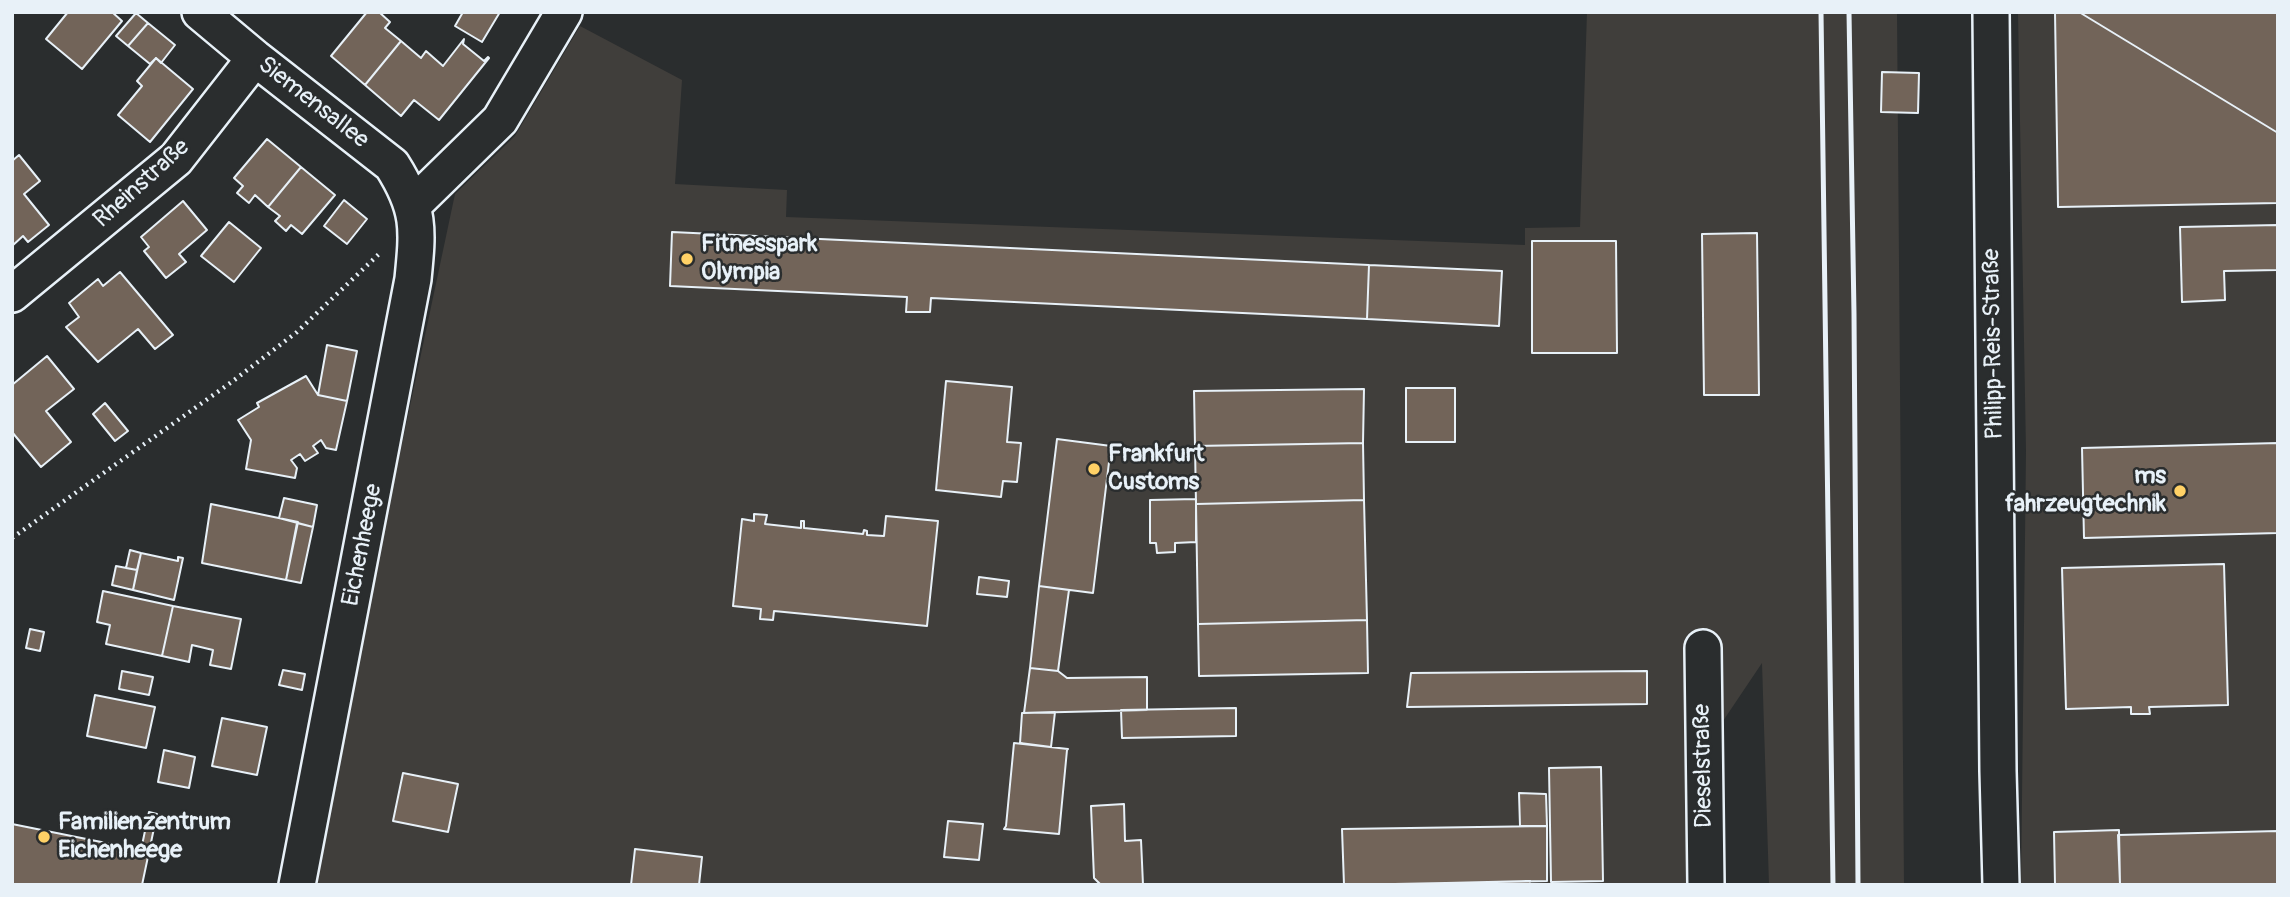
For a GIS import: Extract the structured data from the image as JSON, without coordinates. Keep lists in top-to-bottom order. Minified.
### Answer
{"streets":{"street":["Siemensallee","Rheinstraße","Philipp-Reis-Straße","Eichenheege","Dieselstraße"]},"crossings":[["Siemensallee","Rheinstraße"],["Siemensallee","Eichenheege"]],"places":["Fitnesspark Olympia","Frankfurt Customs","ms fahrzeugtechnik","Familienzentrum Eichenheege"]}
